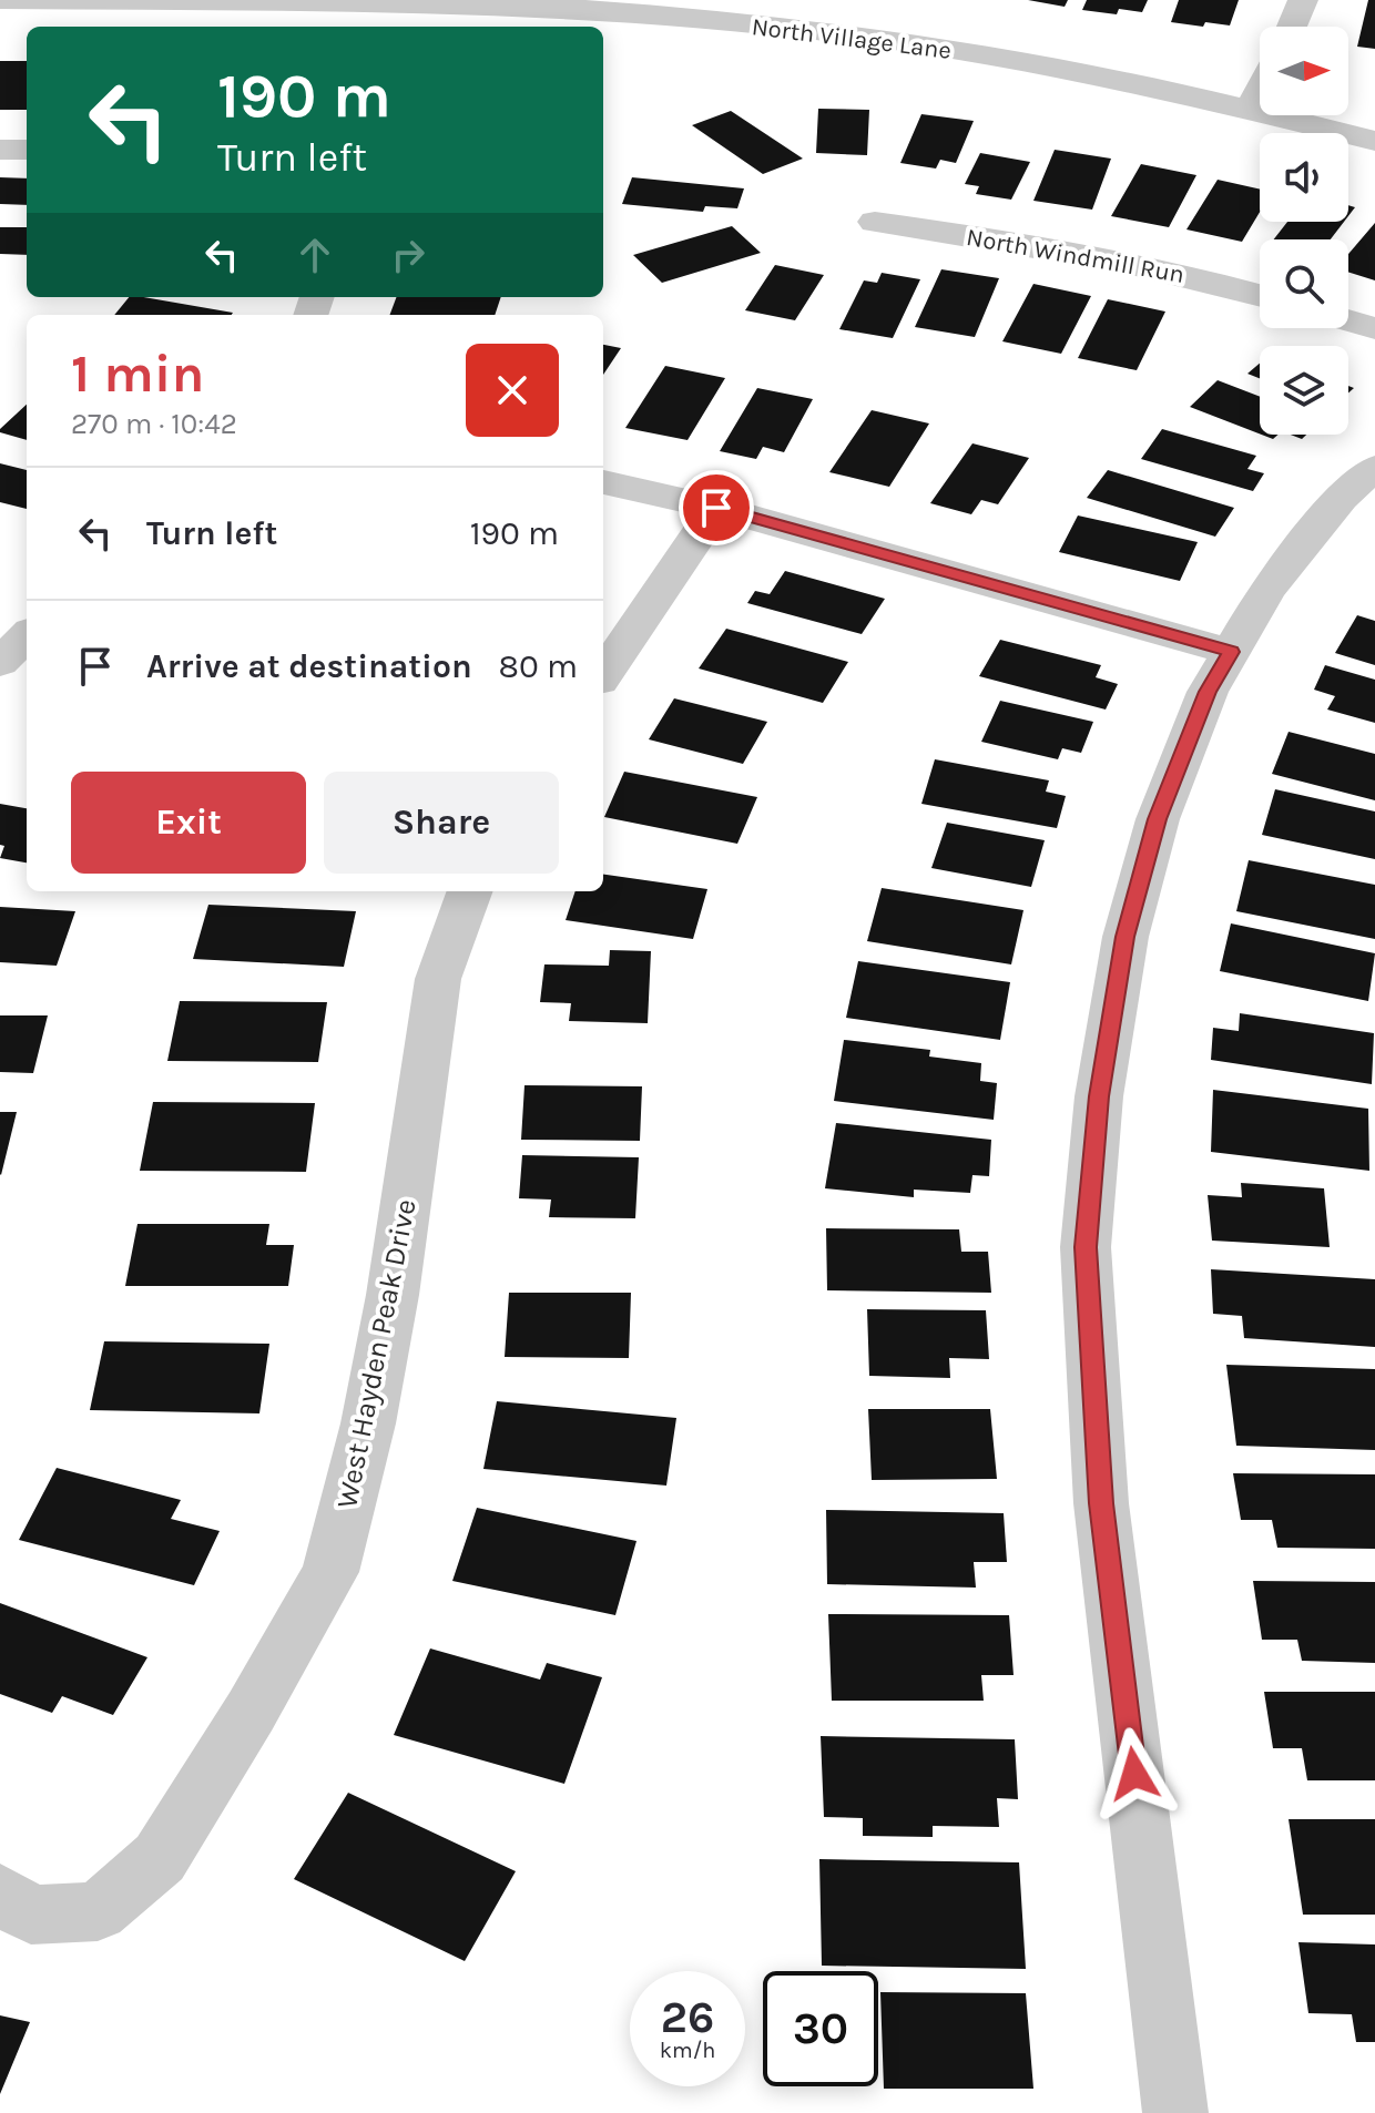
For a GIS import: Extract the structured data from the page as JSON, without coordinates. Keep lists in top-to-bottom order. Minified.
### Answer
{"streets":{"street":["North Village Lane","North Windmill Run","West Hayden Peak Drive"]},"north":"right","page":{"turn":["190 m","Turn left"],"heading":["1 min","270 m · 10:42"],"list":[{"name":"Turn left","value":"190 m"},{"name":"Arrive at destination","value":"80 m"}],"buttons":["Exit","Share"],"speed":"26 km/h","limit":"30"}}
